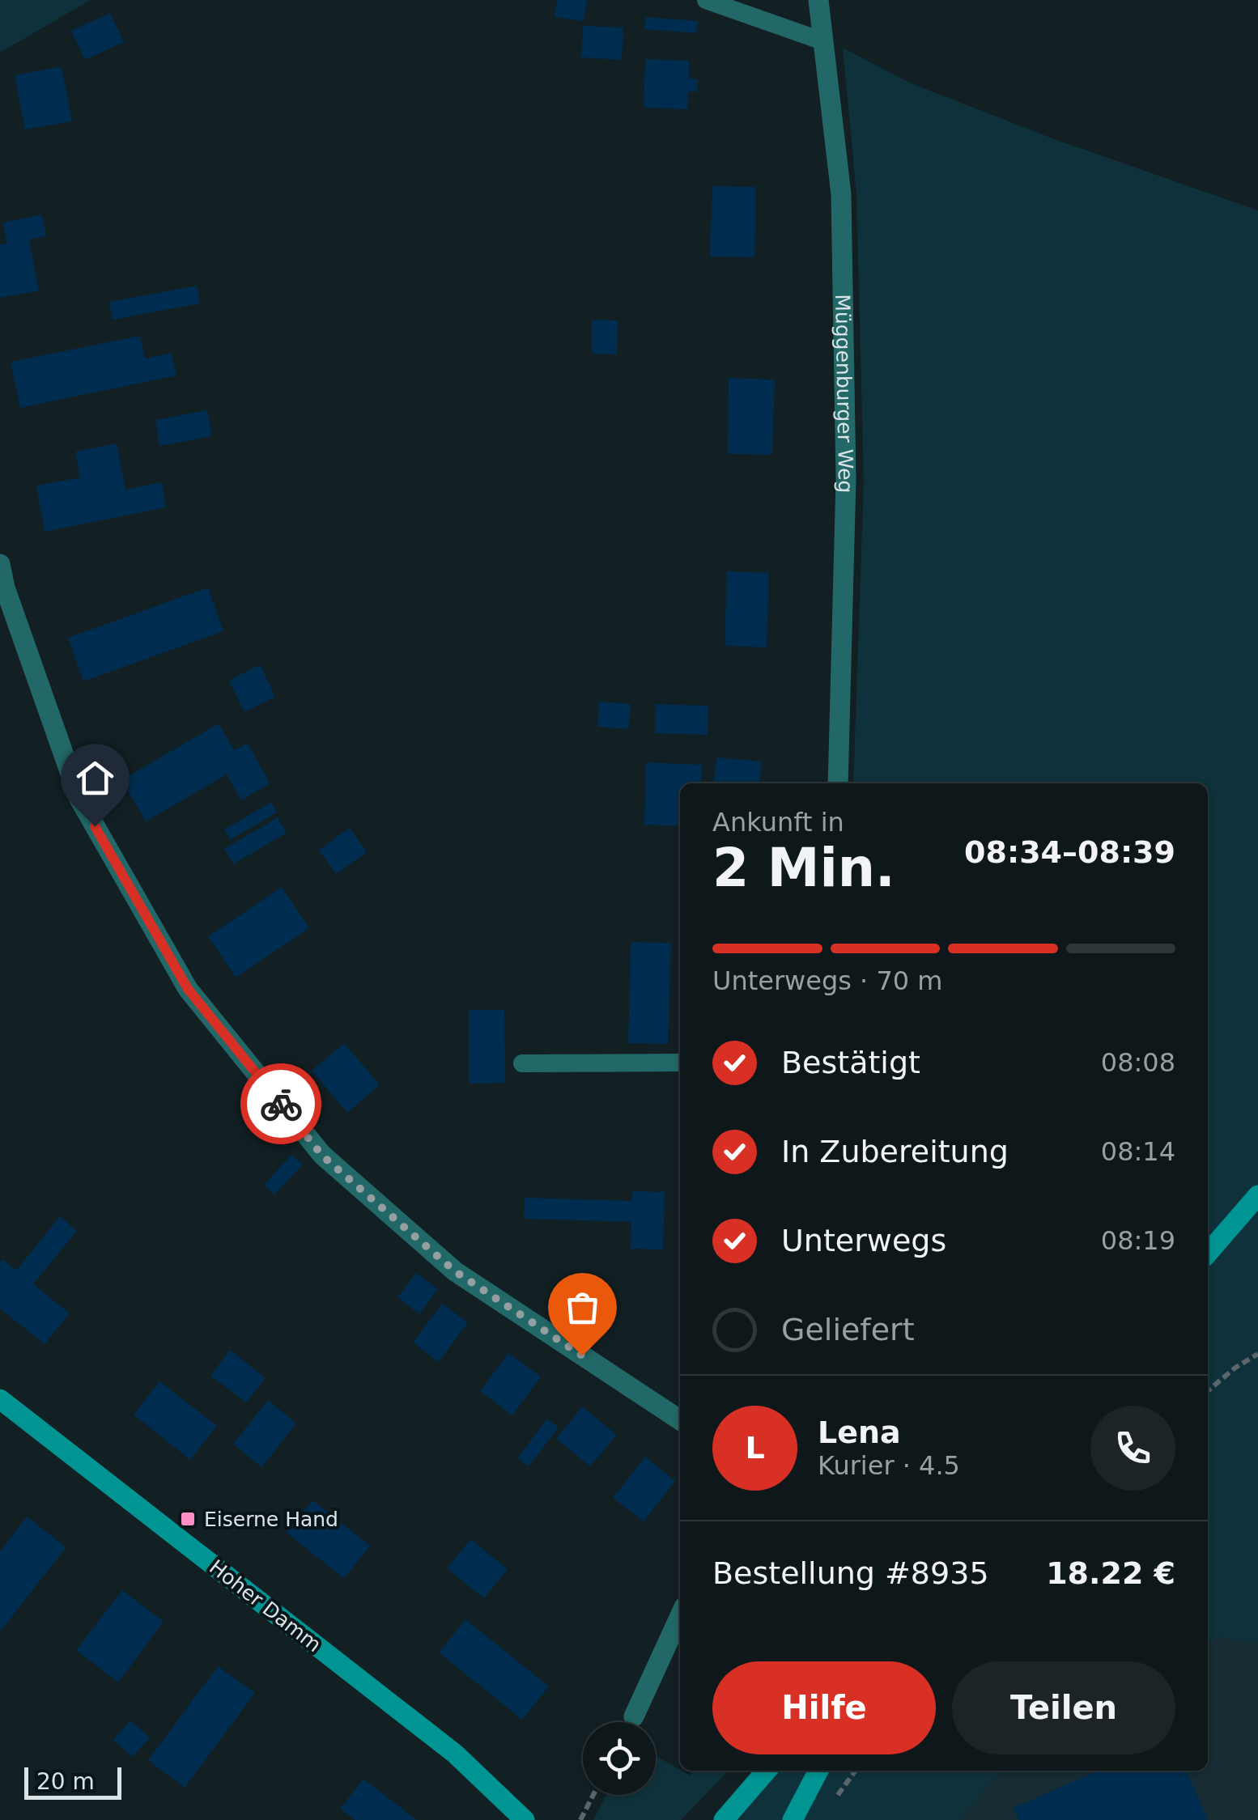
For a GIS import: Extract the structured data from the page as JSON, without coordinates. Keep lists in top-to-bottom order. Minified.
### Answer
{"streets":{"main road":["Hoher Damm"],"street":["Müggenburger Weg"]},"places":{"transit":["Eiserne Hand"]},"scale_bar":"20 m","page":{"heading":["2 Min.","Ankunft in","08:34–08:39"],"panel":["Lena","Kurier · 4.5","Bestellung #8935","18.22 €"],"bar":"Unterwegs · 70 m","list":[["Bestätigt","08:08"],["In Zubereitung","08:14"],["Unterwegs","08:19"],"Geliefert"],"round":"L","buttons":["Hilfe","Teilen"],"scale":"20 m"}}
